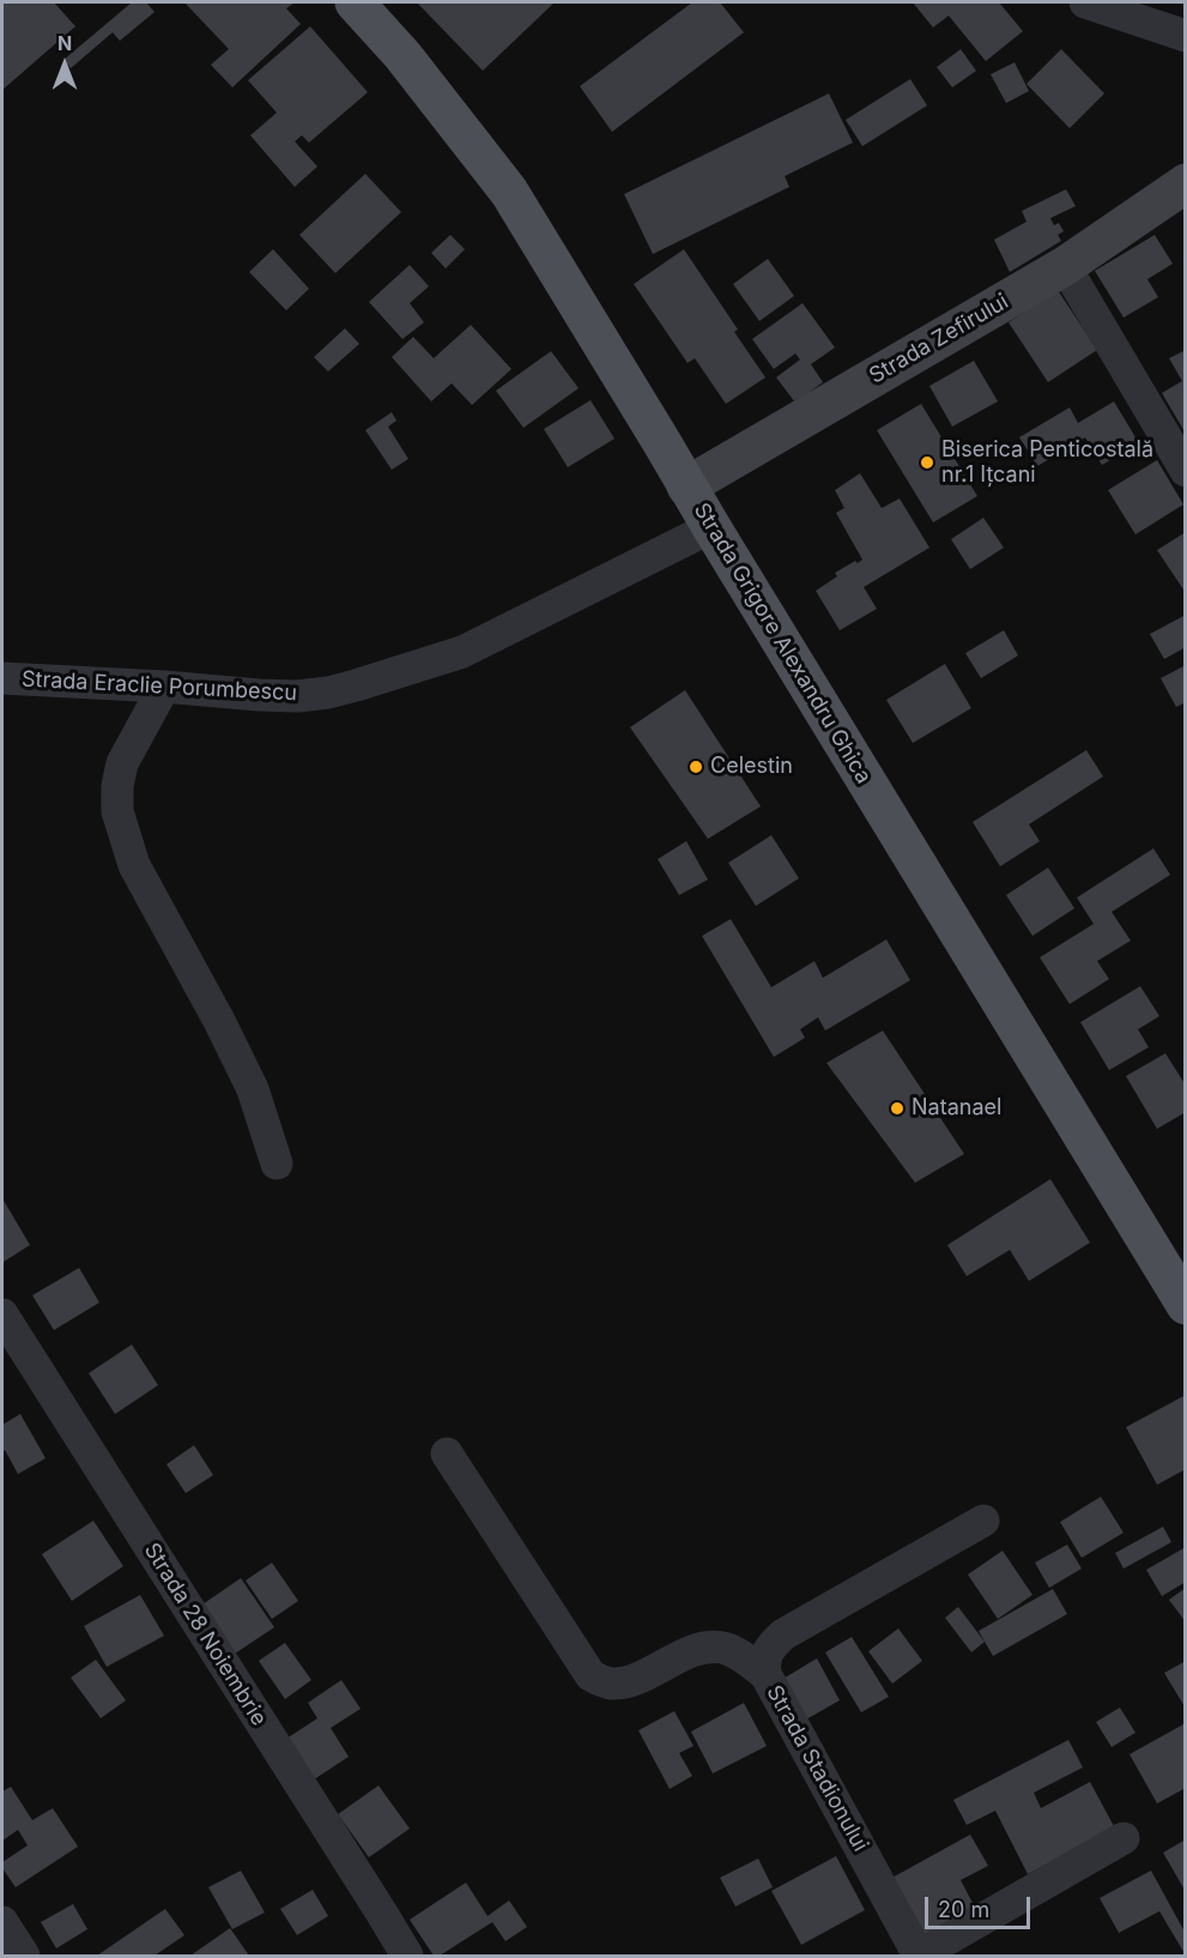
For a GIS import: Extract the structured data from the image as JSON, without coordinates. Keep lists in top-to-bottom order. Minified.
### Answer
{"streets":{"main road":["Strada Zefirului","Strada Grigore Alexandru Ghica"],"street":["Strada Eraclie Porumbescu","Strada 28 Noiembrie","Strada Stadionului"]},"crossings":[["Strada Zefirului","Strada Grigore Alexandru Ghica"],["Strada Grigore Alexandru Ghica","Strada Eraclie Porumbescu"]],"places":["Biserica Penticostală nr.1 Ițcani","Celestin","Natanael"],"scale_bar":"20 m","north":"top"}
